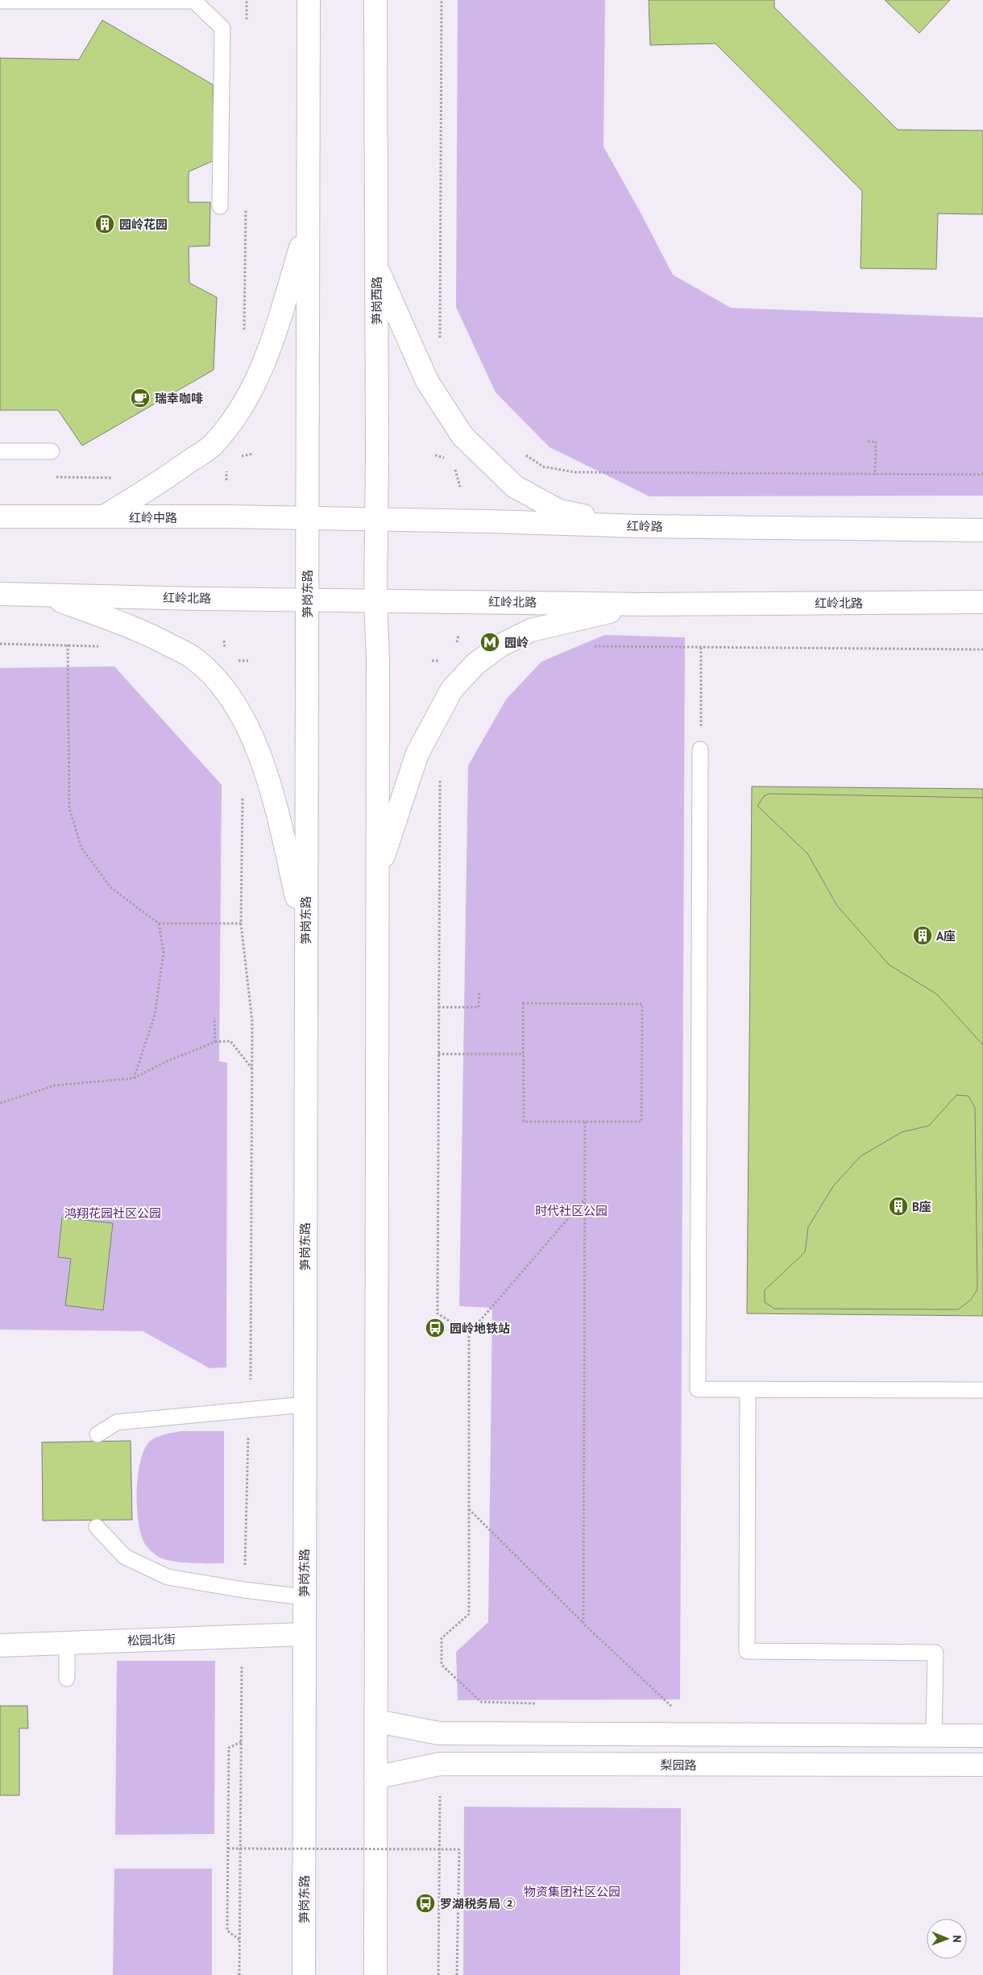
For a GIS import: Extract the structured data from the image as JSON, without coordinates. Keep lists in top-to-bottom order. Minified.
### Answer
{"streets":{"main road":["笋岗西路","红岭中路","红岭路","笋岗东路","红岭北路","松园北街","梨园路"]},"crossings":[["笋岗西路","红岭路"],["笋岗西路","红岭北路"],["红岭中路","红岭路"],["红岭中路","笋岗东路"],["红岭路","笋岗东路"],["笋岗东路","红岭北路"],["笋岗东路","松园北街"]],"parks":["时代社区公园","鸿翔花园社区公园","物资集团社区公园"],"places":{"building":["园岭花园","A座","B座"],"cafe":["瑞幸咖啡"],"metro station":["园岭"],"bus stop":["园岭地铁站","罗湖税务局 ②"]},"north":"right"}
